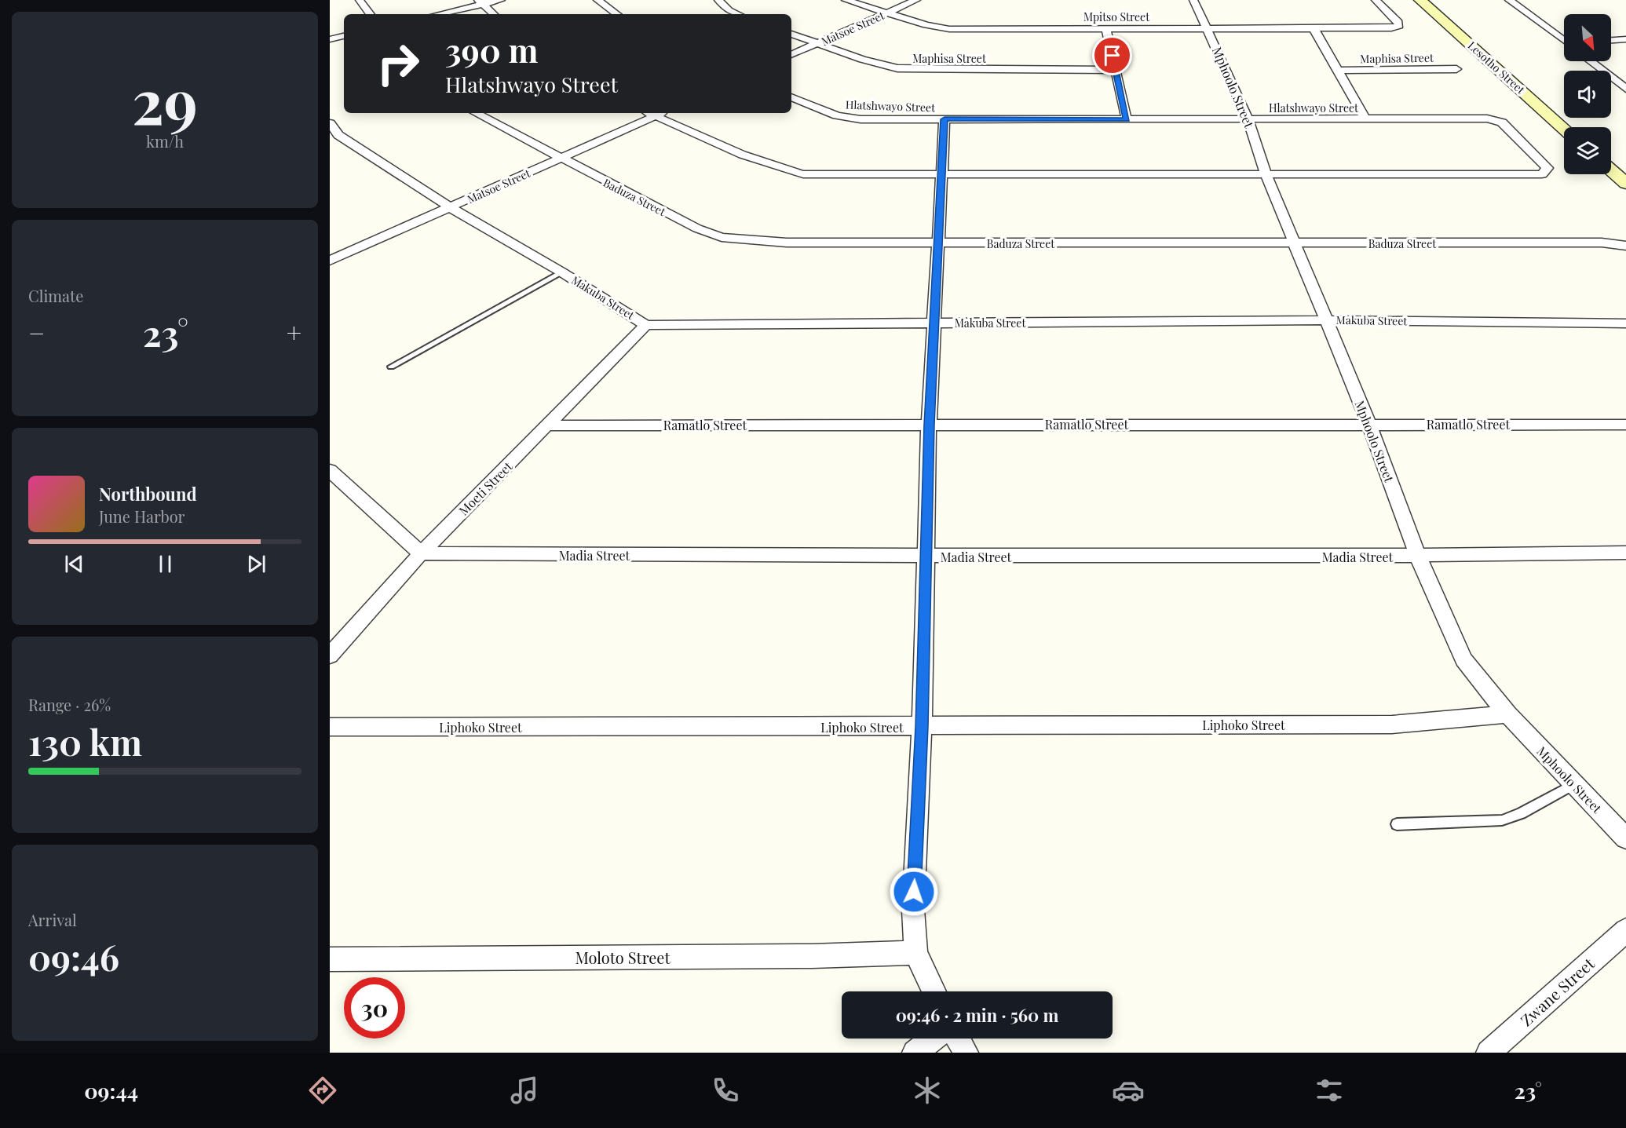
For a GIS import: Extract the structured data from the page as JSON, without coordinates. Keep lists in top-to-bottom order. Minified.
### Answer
{"streets":{"street":["Mpitso Street","Matsoe Street","Maphisa Street","Lesotho Street","Mphoolo Street","Hlatshwayo Street","Baduza Street","Makuba Street","Ramatlo Street","Moeti Street","Madia Street","Liphoko Street","Moloto Street","Zwane Street"]},"crossings":[["Mpitso Street","Matsoe Street"],["Mpitso Street","Mphoolo Street"],["Matsoe Street","Maphisa Street"],["Matsoe Street","Baduza Street"],["Matsoe Street","Makuba Street"],["Mphoolo Street","Hlatshwayo Street"],["Mphoolo Street","Baduza Street"],["Mphoolo Street","Makuba Street"],["Mphoolo Street","Ramatlo Street"],["Mphoolo Street","Madia Street"],["Mphoolo Street","Liphoko Street"],["Makuba Street","Moeti Street"],["Ramatlo Street","Moeti Street"],["Moeti Street","Madia Street"]],"north":"bottom right","page":{"tile":[["29","km/h"],"Climate",["Range · 26%","130 km"],["Arrival","09:46"]],"turn":["390 m","Hlatshwayo Street"],"heat":["−","23°","+"],"song":["Northbound","June Harbor"],"limit":"30","trip":"09:46 · 2 min · 560 m","tabs":["09:44","23°"]}}
